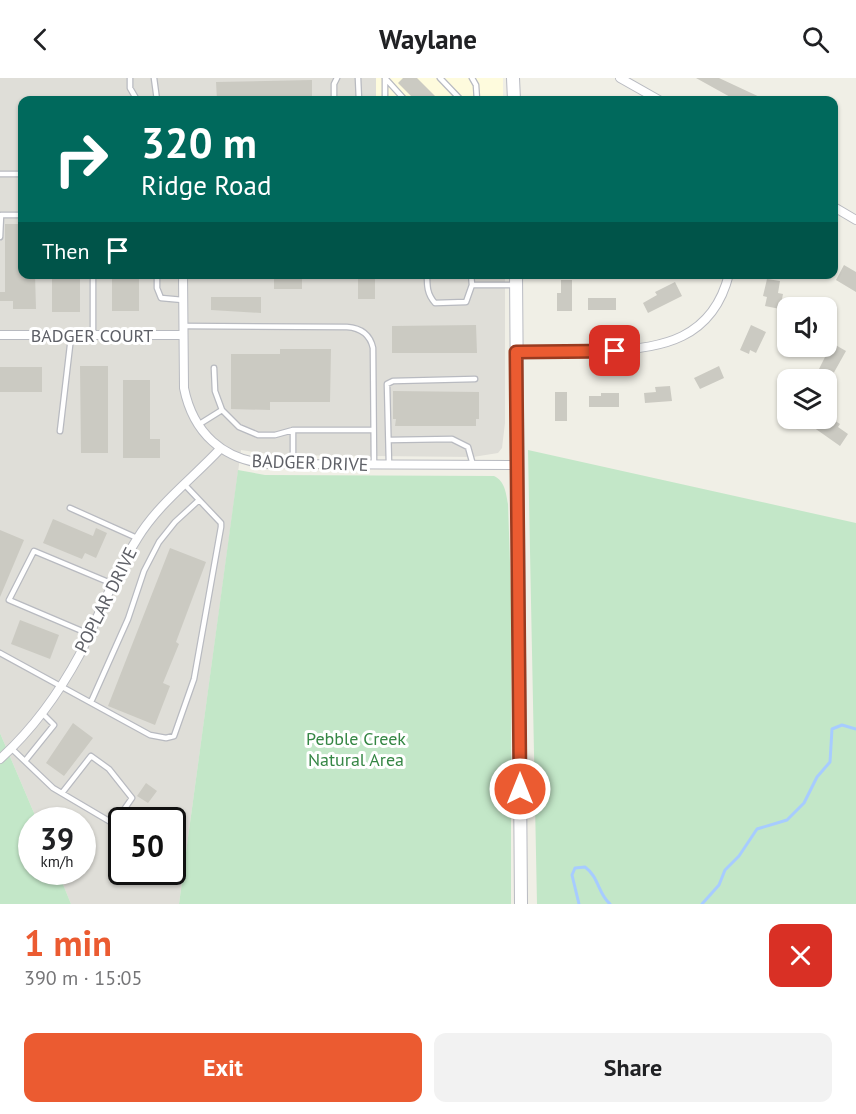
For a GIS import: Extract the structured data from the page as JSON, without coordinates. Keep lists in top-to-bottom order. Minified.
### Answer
{"streets":{"street":["BADGER COURT","BADGER DRIVE","POPLAR DRIVE"]},"crossings":[["BADGER COURT","BADGER DRIVE"],["BADGER DRIVE","POPLAR DRIVE"]],"parks":["Pebble Creek Natural Area"],"page":{"header":"Waylane","turn":["320 m","Ridge Road"],"then":"Then","speed":"39 km/h","limit":"50","heading":["1 min","390 m · 15:05"],"buttons":["Exit","Share"]}}
